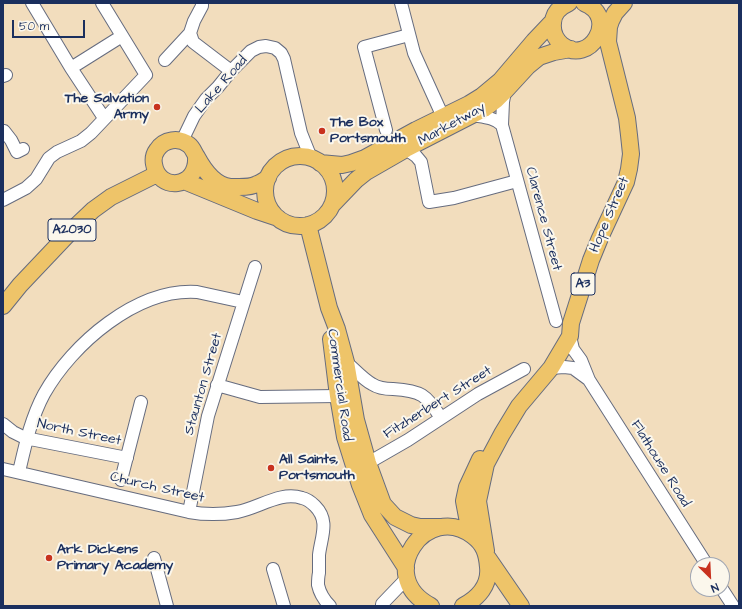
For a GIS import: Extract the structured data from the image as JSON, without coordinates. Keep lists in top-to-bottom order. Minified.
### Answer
{"streets":{"main road":["Marketway","Hope Street","A2030","A3","Commercial Road"],"street":["Lake Road","Clarence Street","Staunton Street","Fitzherbert Street","North Street","Flathouse Road","Church Street"]},"crossings":[["Lake Road","Marketway"],["Lake Road","A2030"],["Lake Road","Commercial Road"],["Marketway","Clarence Street"],["Marketway","Commercial Road"],["Hope Street","A3"],["Hope Street","Commercial Road"],["Staunton Street","Church Street"],["Commercial Road","Fitzherbert Street"]],"places":["The Salvation Army","The Box Portsmouth","All Saints, Portsmouth","Ark Dickens Primary Academy"],"scale_bar":"50 m","north":"bottom right"}
